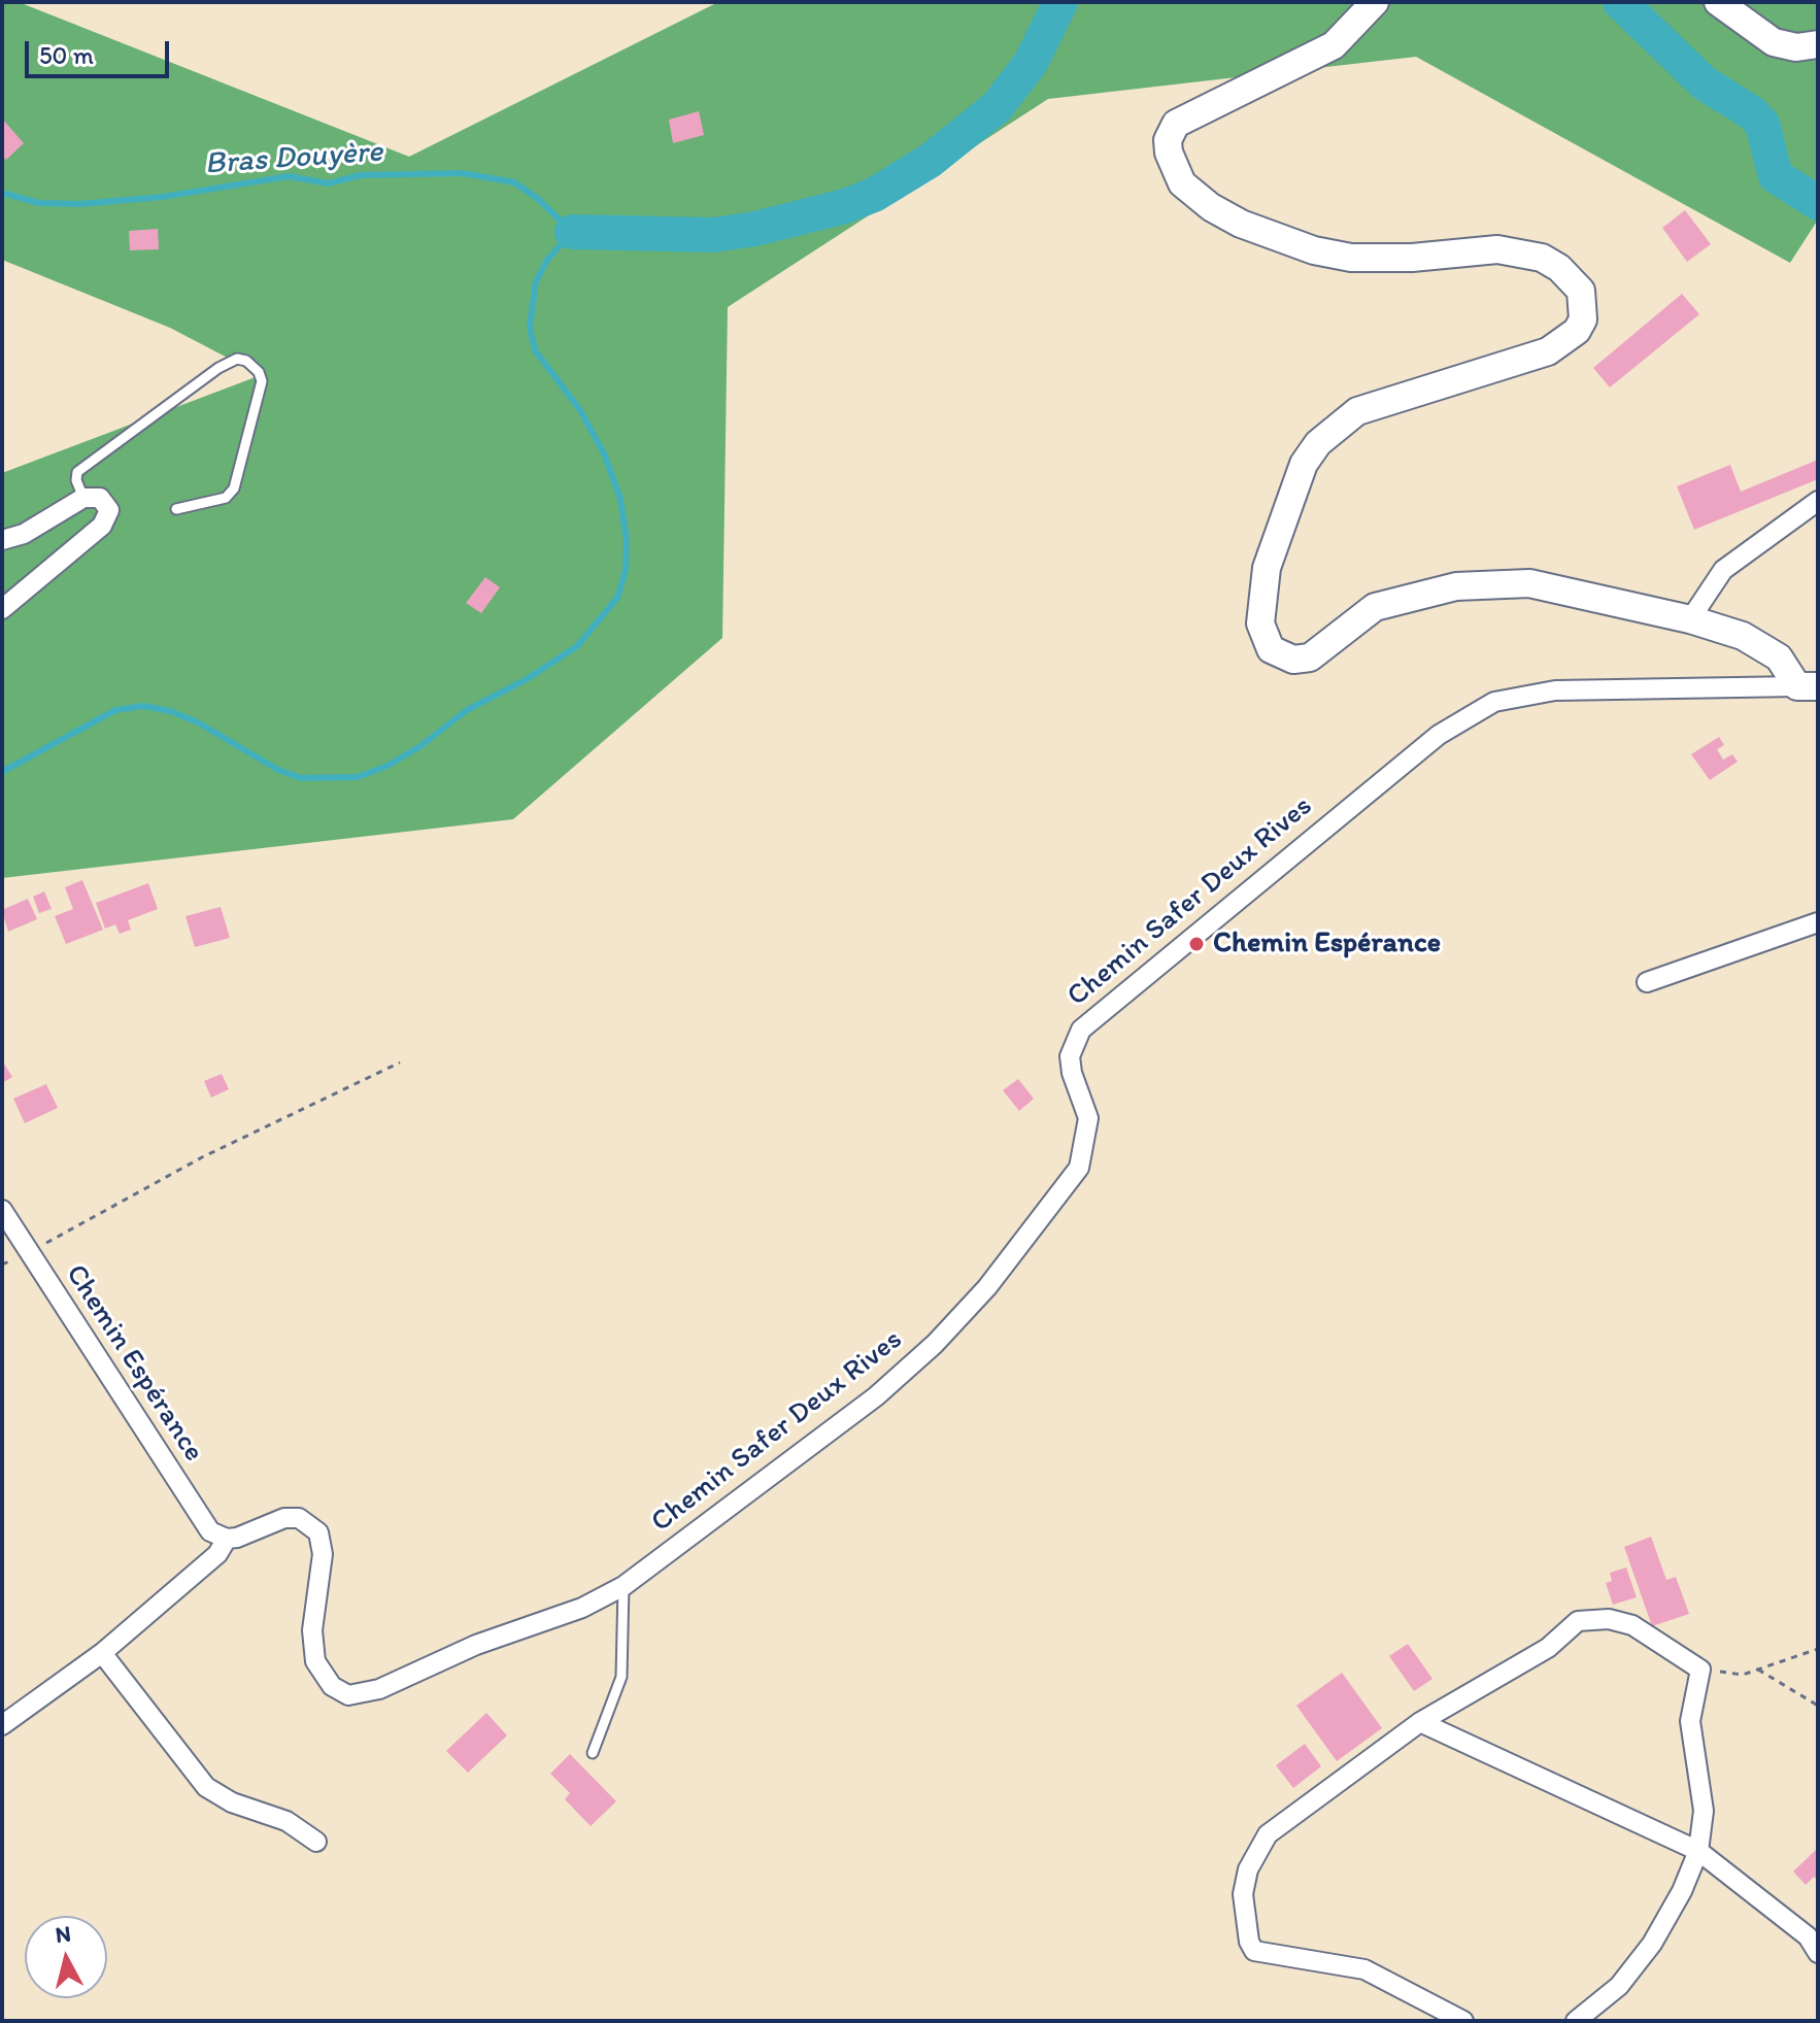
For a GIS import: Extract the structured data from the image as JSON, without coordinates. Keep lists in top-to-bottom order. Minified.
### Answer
{"streets":{"street":["Chemin Safer Deux Rives","Chemin Espérance"]},"crossings":[["Chemin Safer Deux Rives","Chemin Espérance"]],"water":["Bras Douyère"],"places":["Chemin Espérance"],"scale_bar":"50 m","north":"top"}
